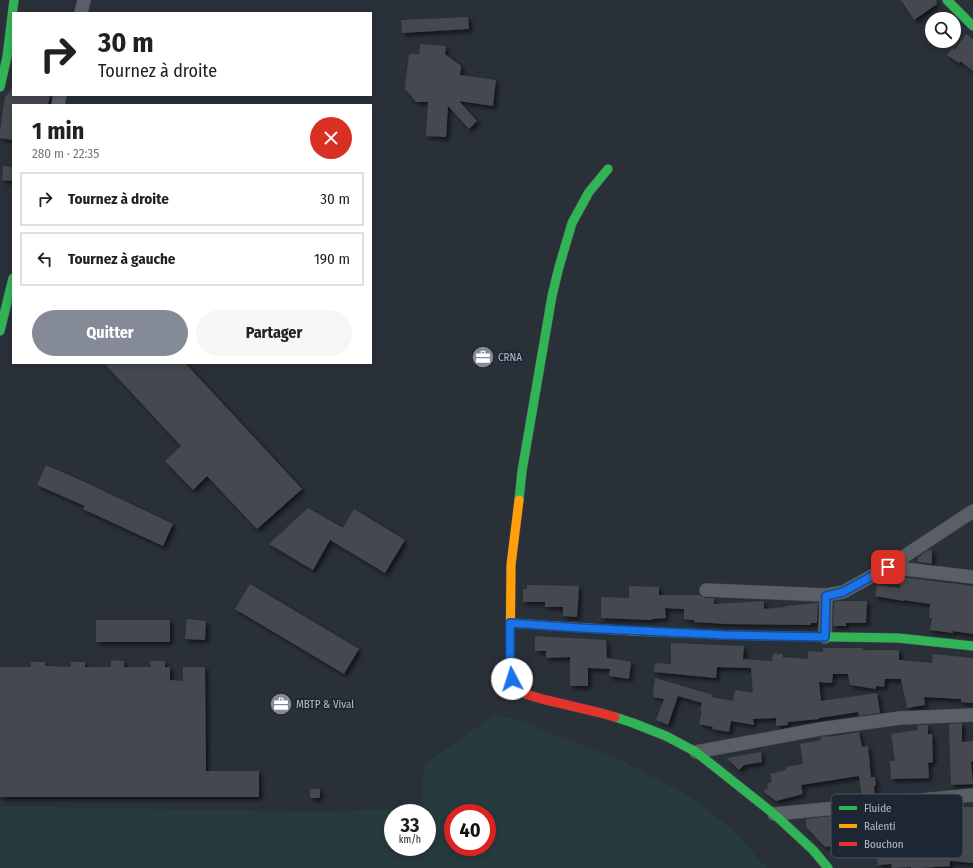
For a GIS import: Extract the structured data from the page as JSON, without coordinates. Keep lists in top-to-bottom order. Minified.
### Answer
{"places":{"office":["CRNA","MBTP & Vival"]},"legend":["Fluide","Ralenti","Bouchon"],"page":{"turn":["30 m","Tournez à droite"],"heading":["1 min","280 m · 22:35"],"list":[{"name":"Tournez à droite","value":"30 m"},{"name":"Tournez à gauche","value":"190 m"}],"buttons":["Quitter","Partager"],"speed":"33 km/h","limit":"40"}}
